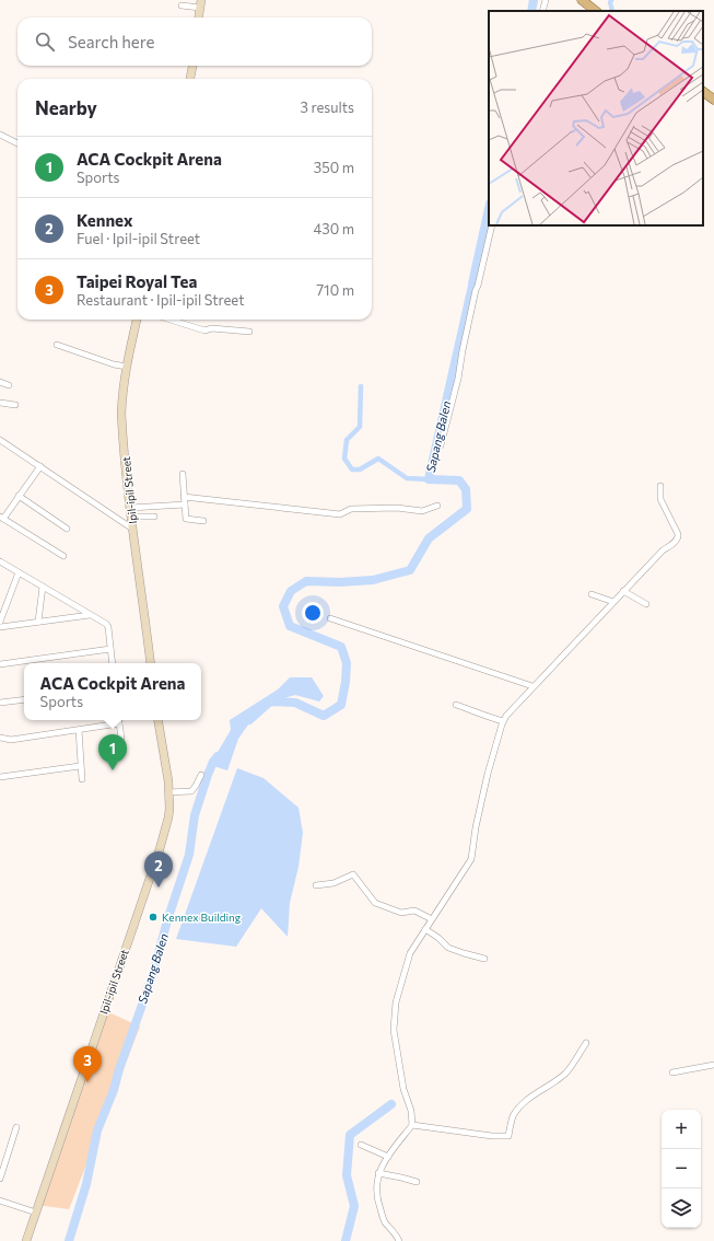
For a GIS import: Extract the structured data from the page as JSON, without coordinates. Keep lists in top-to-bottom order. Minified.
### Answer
{"streets":{"street":["Ipil-ipil Street"]},"water":["Sapang Balen"],"places":["Kennex Building"],"page":{"search":"Search here","heading":["Nearby","3 results"],"list":[{"mark":"1","name":"ACA Cockpit Arena","note":"Sports","value":"350 m"},{"mark":"2","name":"Kennex","note":"Fuel · Ipil-ipil Street","value":"430 m"},{"mark":"3","name":"Taipei Royal Tea","note":"Restaurant · Ipil-ipil Street","value":"710 m"}],"popup":["ACA Cockpit Arena","Sports"],"pins":["1","2","3"],"map_buttons":["+","−"]}}
